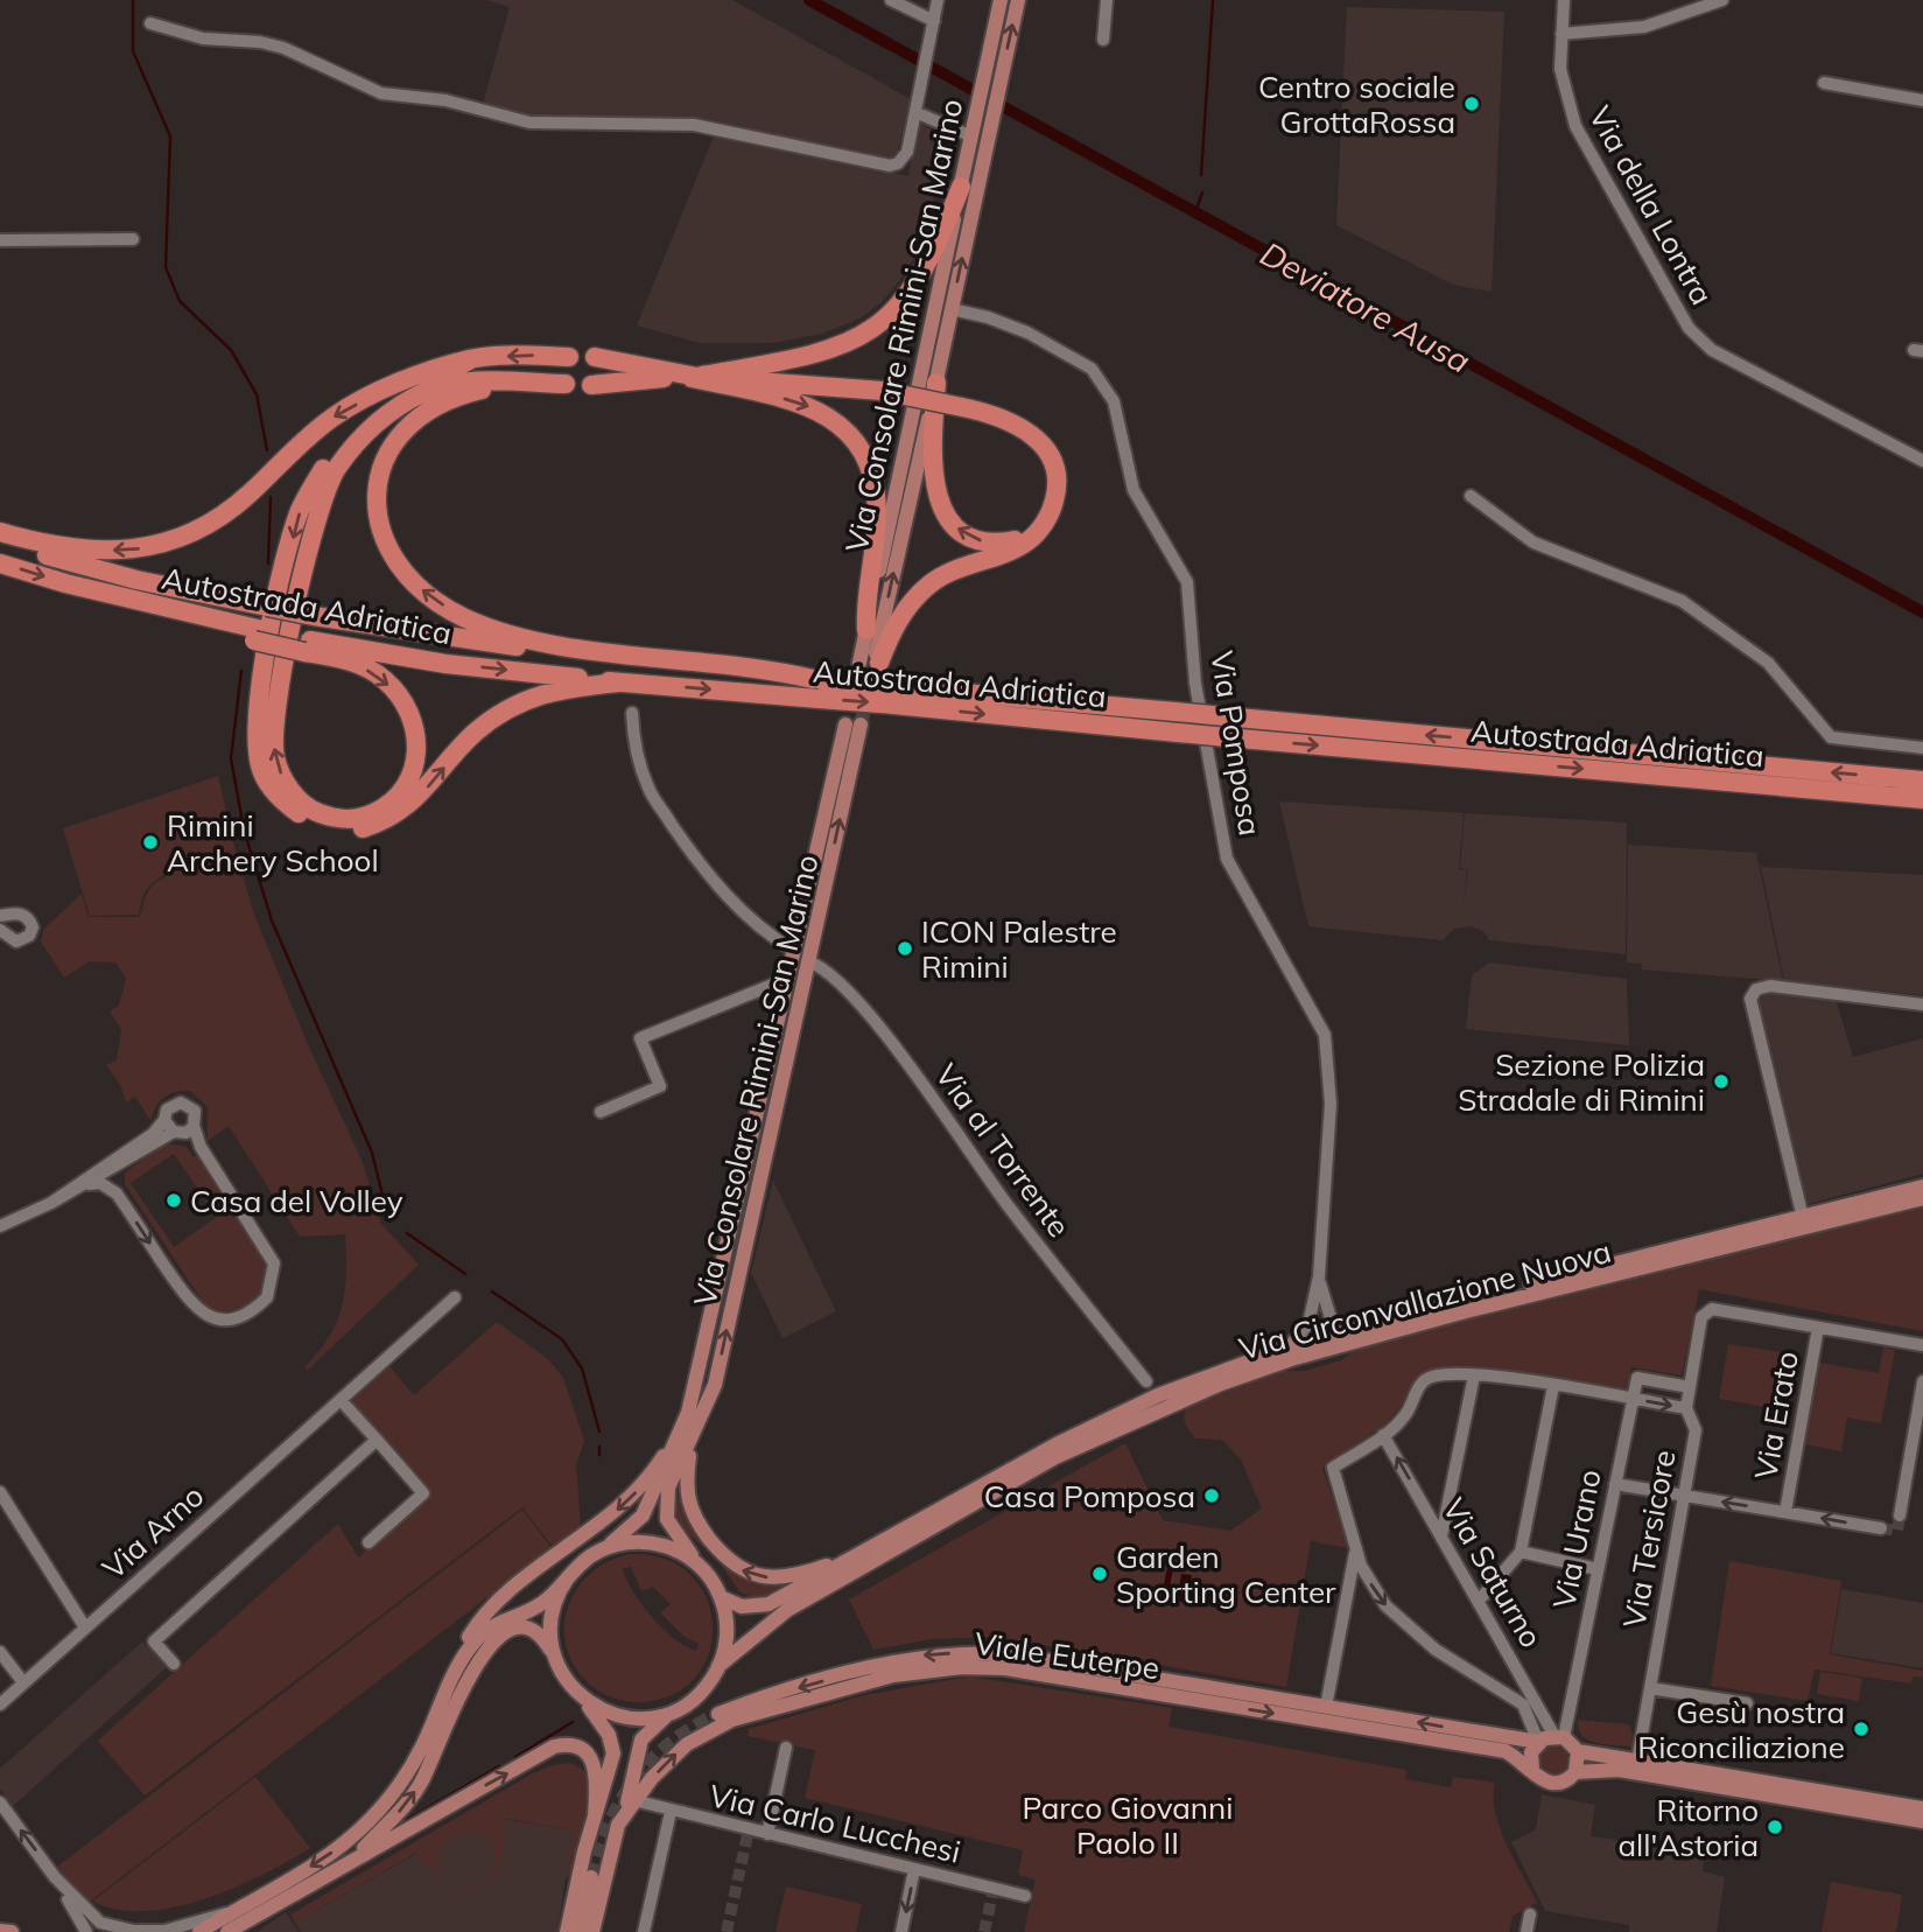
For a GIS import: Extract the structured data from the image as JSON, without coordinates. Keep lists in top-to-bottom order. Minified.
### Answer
{"streets":{"highway":["Autostrada Adriatica"],"main road":["Via Consolare Rimini-San Marino","Via Circonvallazione Nuova","Viale Euterpe"],"street":["Via della Lontra","Via Pomposa","Via al Torrente","Via Erato","Via Arno","Via Urano","Via Tersicore","Via Saturno","Via Carlo Lucchesi"]},"crossings":[["Via Consolare Rimini-San Marino","Via Pomposa"],["Via Consolare Rimini-San Marino","Via al Torrente"],["Via Consolare Rimini-San Marino","Via Circonvallazione Nuova"],["Via Pomposa","Via Circonvallazione Nuova"],["Via Erato","Via Urano"],["Via Erato","Via Tersicore"],["Via Urano","Via Saturno"],["Via Urano","Viale Euterpe"],["Via Saturno","Viale Euterpe"],["Viale Euterpe","Via Carlo Lucchesi"]],"one_way":["Via Erato"],"water":["Deviatore Ausa"],"parks":["Parco Giovanni Paolo II"],"places":["Centro sociale GrottaRossa","Rimini Archery School","ICON Palestre Rimini","Sezione Polizia Stradale di Rimini","Casa del Volley","Casa Pomposa","Garden Sporting Center","Gesù nostra Riconciliazione","Ritorno all'Astoria"]}
